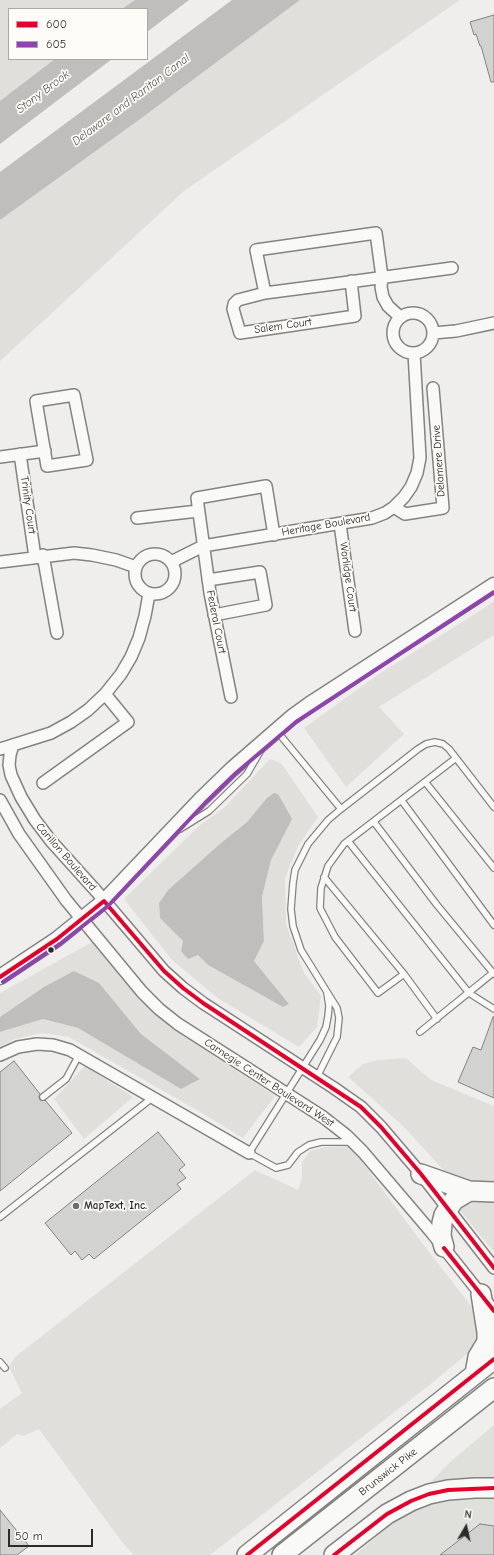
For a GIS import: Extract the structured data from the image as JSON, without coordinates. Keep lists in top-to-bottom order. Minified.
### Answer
{"streets":{"highway":["Brunswick Pike"],"street":["Salem Court","Delamere Drive","Trinity Court","Heritage Boulevard","Worlidge Court","Federal Court","Carillon Boulevard","Carnegie Center Boulevard West"]},"crossings":[["Delamere Drive","Heritage Boulevard"],["Heritage Boulevard","Worlidge Court"],["Heritage Boulevard","Federal Court"],["Carillon Boulevard","Carnegie Center Boulevard West"]],"water":["Stony Brook","Delaware and Raritan Canal"],"places":["MapText, Inc."],"lines":["transit line 605","transit line 600"],"legend":["600","605"],"scale_bar":"50 m","north":"top"}
